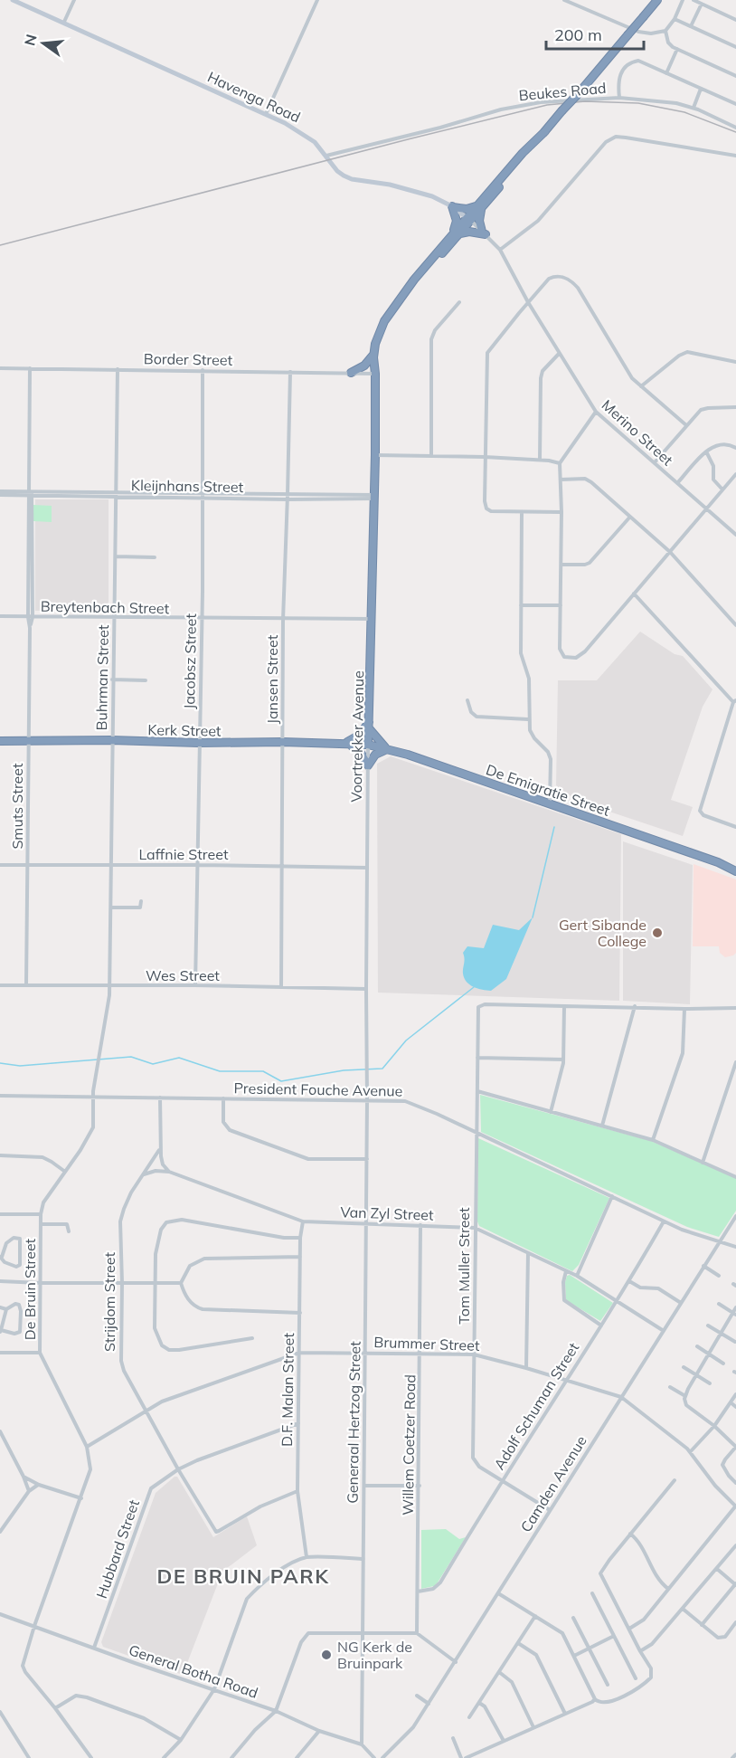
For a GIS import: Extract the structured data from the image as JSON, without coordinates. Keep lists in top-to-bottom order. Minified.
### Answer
{"streets":{"highway":["Kerk Street","Voortrekker Avenue","De Emigratie Street"],"street":["Beukes Road","Havenga Road","Border Street","Merino Street","Kleijnhans Street","Breytenbach Street","Jacobsz Street","Buhrman Street","Jansen Street","Smuts Street","Laffnie Street","Wes Street","President Fouche Avenue","Van Zyl Street","Tom Muller Street","De Bruin Street","Strijdom Street","Brummer Street","D.F. Malan Street","Adolf Schuman Street","Generaal Hertzog Street","Willem Coetzer Road","Camden Avenue","Hubbard Street","General Botha Road"]},"crossings":[["Beukes Road","Havenga Road"],["Havenga Road","Merino Street"],["Border Street","Jacobsz Street"],["Border Street","Buhrman Street"],["Border Street","Jansen Street"],["Border Street","Voortrekker Avenue"],["Border Street","Smuts Street"],["Kleijnhans Street","Jacobsz Street"],["Kleijnhans Street","Buhrman Street"],["Kleijnhans Street","Jansen Street"],["Kleijnhans Street","Voortrekker Avenue"],["Kleijnhans Street","Smuts Street"],["Breytenbach Street","Jacobsz Street"],["Breytenbach Street","Buhrman Street"],["Breytenbach Street","Jansen Street"],["Breytenbach Street","Voortrekker Avenue"],["Breytenbach Street","Smuts Street"],["Jacobsz Street","Kerk Street"],["Jacobsz Street","Laffnie Street"],["Jacobsz Street","Wes Street"],["Buhrman Street","Kerk Street"],["Buhrman Street","Laffnie Street"],["Buhrman Street","Wes Street"],["Buhrman Street","De Bruin Street"],["Jansen Street","Kerk Street"],["Jansen Street","Laffnie Street"],["Jansen Street","Wes Street"],["Kerk Street","Voortrekker Avenue"],["Kerk Street","De Emigratie Street"],["Kerk Street","Smuts Street"],["Voortrekker Avenue","De Emigratie Street"],["Voortrekker Avenue","Laffnie Street"],["Voortrekker Avenue","Wes Street"],["Voortrekker Avenue","President Fouche Avenue"],["Voortrekker Avenue","Generaal Hertzog Street"],["Smuts Street","Laffnie Street"],["Smuts Street","Wes Street"],["Wes Street","De Bruin Street"],["President Fouche Avenue","Tom Muller Street"],["President Fouche Avenue","De Bruin Street"],["President Fouche Avenue","Adolf Schuman Street"],["President Fouche Avenue","Generaal Hertzog Street"],["President Fouche Avenue","Camden Avenue"],["Van Zyl Street","Tom Muller Street"],["Van Zyl Street","D.F. Malan Street"],["Van Zyl Street","Adolf Schuman Street"],["Van Zyl Street","Generaal Hertzog Street"],["Van Zyl Street","Willem Coetzer Road"],["Van Zyl Street","Camden Avenue"],["Tom Muller Street","Brummer Street"],["Tom Muller Street","Adolf Schuman Street"],["Tom Muller Street","Camden Avenue"],["De Bruin Street","Brummer Street"],["De Bruin Street","General Botha Road"],["Strijdom Street","Brummer Street"],["Strijdom Street","D.F. Malan Street"],["Strijdom Street","Hubbard Street"],["Brummer Street","D.F. Malan Street"],["Brummer Street","Adolf Schuman Street"],["Brummer Street","Generaal Hertzog Street"],["Brummer Street","Willem Coetzer Road"],["Brummer Street","Camden Avenue"],["D.F. Malan Street","Hubbard Street"],["Adolf Schuman Street","Willem Coetzer Road"],["Generaal Hertzog Street","General Botha Road"],["Hubbard Street","General Botha Road"]],"districts":["DE BRUIN PARK"],"places":["Gert Sibande College","NG Kerk de Bruinpark"],"scale_bar":"200 m","north":"left"}
